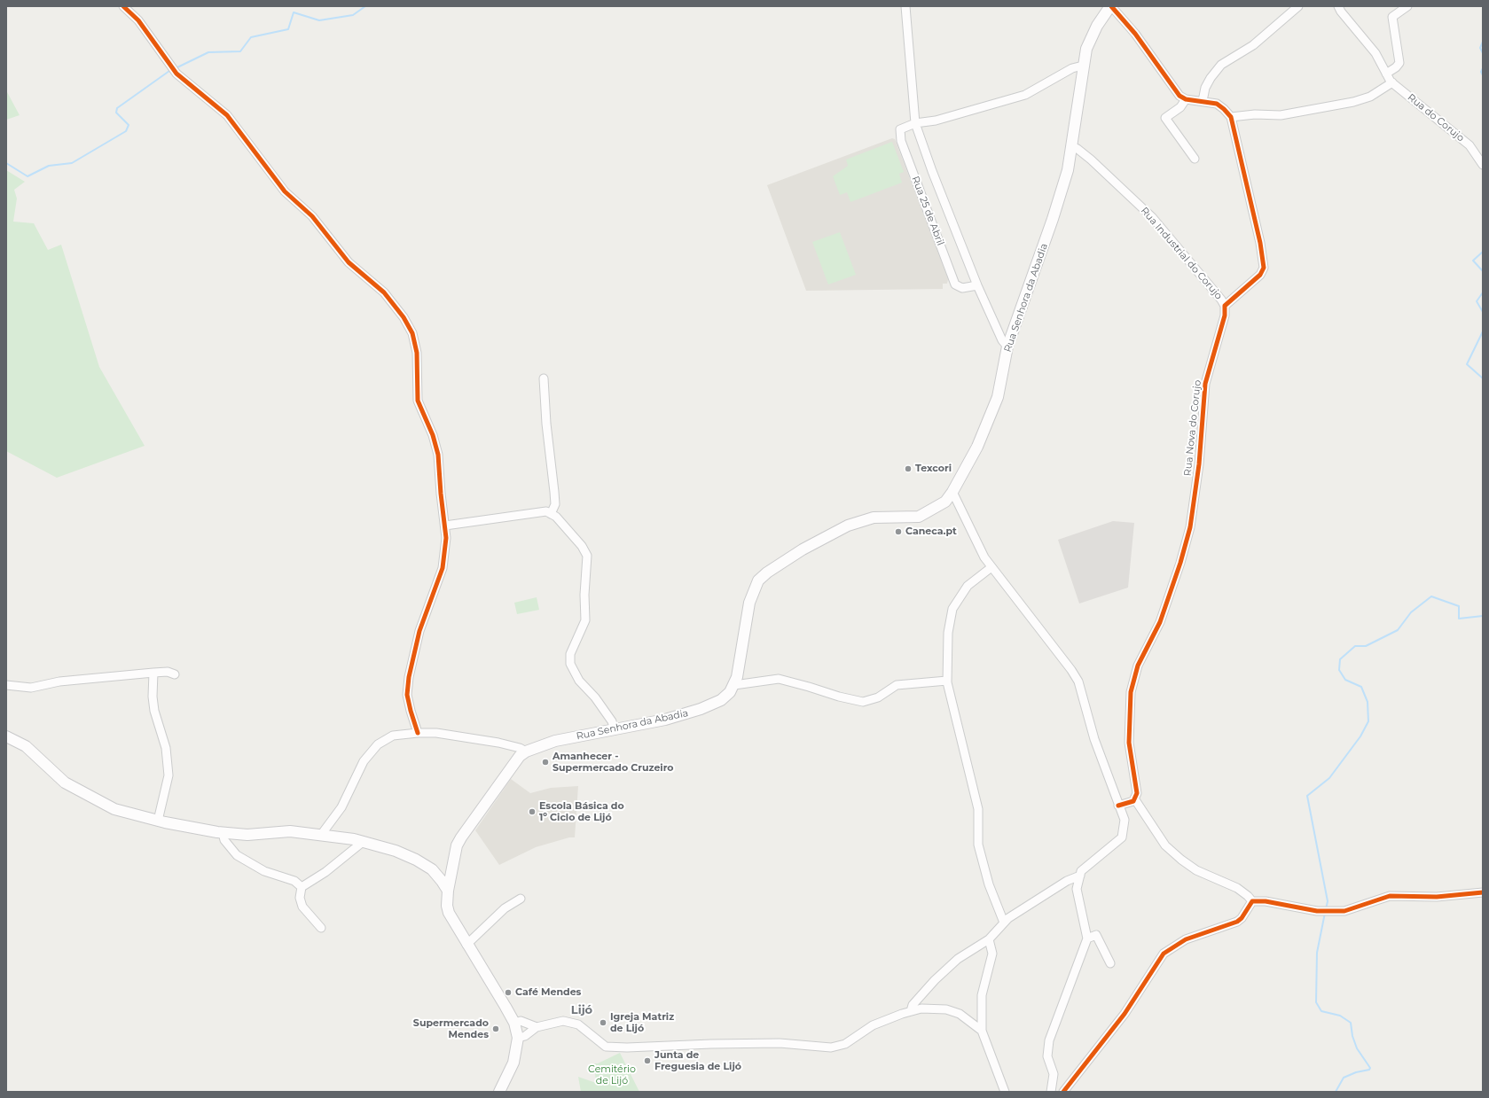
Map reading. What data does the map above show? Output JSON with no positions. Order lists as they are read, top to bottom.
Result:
{
  "streets": {
    "main road": ["Rua Senhora da Abadia"],
    "street": [
      "Rua do Corujo",
      "Rua 25 de Abril",
      "Rua Industrial do Corujo",
      "Rua Nova do Corujo"
    ]
  },
  "crossings": [
    ["Rua 25 de Abril", "Rua Senhora da Abadia"],
    ["Rua Industrial do Corujo", "Rua Senhora da Abadia"],
    ["Rua Industrial do Corujo", "Rua Nova do Corujo"]
  ],
  "districts": ["Lijó"],
  "parks": ["Cemitério de Lijó"],
  "places": [
    "Texcori",
    "Caneca.pt",
    "Amanhecer - Supermercado Cruzeiro",
    "Escola Básica do 1º Ciclo de Lijó",
    "Café Mendes",
    "Igreja Matriz de Lijó",
    "Supermercado Mendes",
    "Junta de Freguesia de Lijó"
  ]
}
